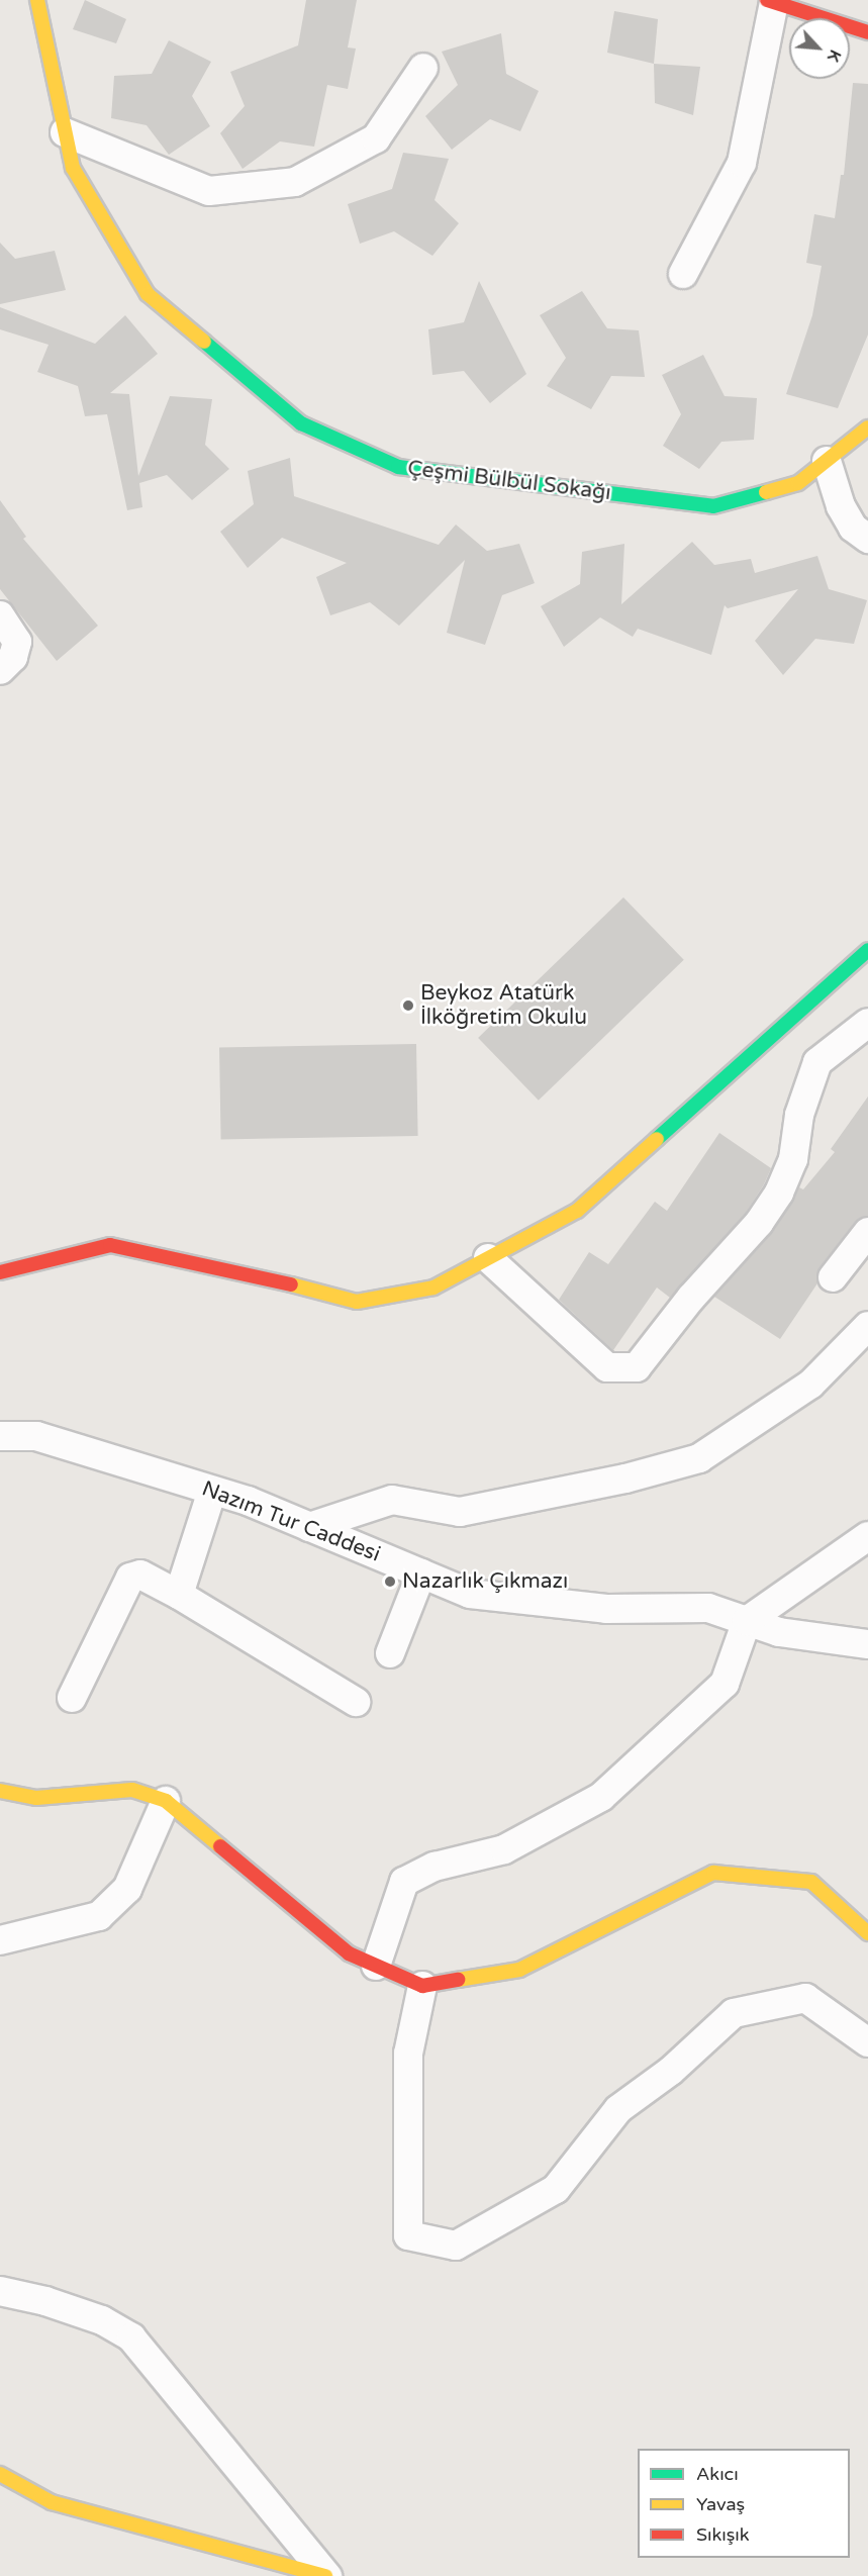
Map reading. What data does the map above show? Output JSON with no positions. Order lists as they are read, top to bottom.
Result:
{
  "streets": {
    "street": ["Çeşmi Bülbül Sokağı", "Nazım Tur Caddesi"]
  },
  "places": ["Beykoz Atatürk İlköğretim Okulu", "Nazarlık Çıkmazı"],
  "legend": ["Akıcı", "Yavaş", "Sıkışık"],
  "north": "bottom right"
}
